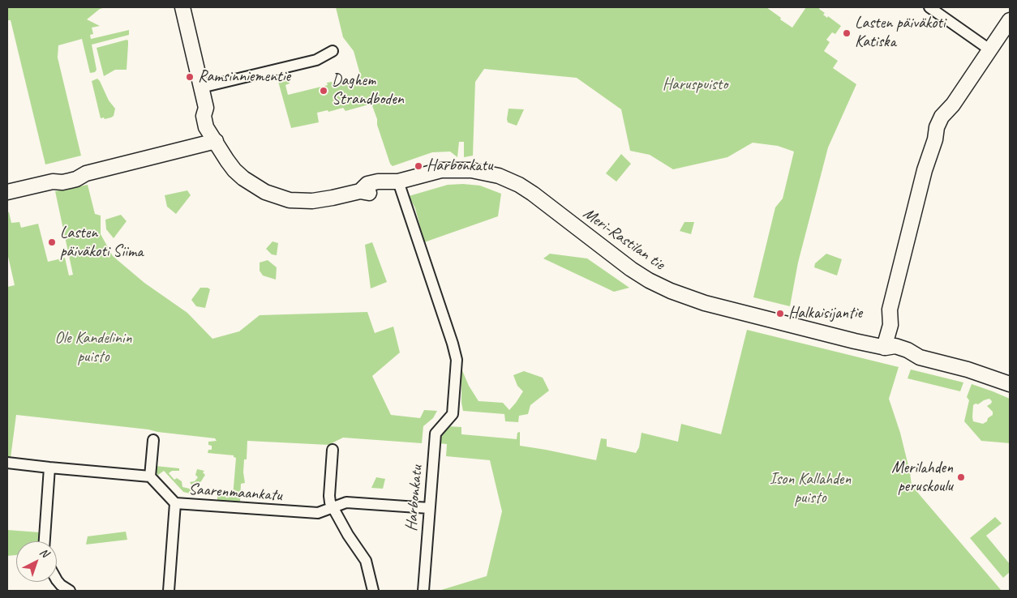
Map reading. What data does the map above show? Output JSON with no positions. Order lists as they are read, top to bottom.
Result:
{
  "streets": {
    "street": ["Meri-Rastilan tie", "Saarenmaankatu", "Harbonkatu"]
  },
  "crossings": [
    ["Meri-Rastilan tie", "Harbonkatu"],
    ["Saarenmaankatu", "Harbonkatu"]
  ],
  "parks": ["Haruspuisto", "Ole Kandelinin puisto", "Ison Kallahden puisto"],
  "places": [
    "Lasten päiväkoti Katiska",
    "Ramsinniementie",
    "Daghem Strandboden",
    "Harbonkatu",
    "Lasten päiväkoti Siima",
    "Halkaisijantie",
    "Merilahden peruskoulu"
  ],
  "north": "top right"
}
